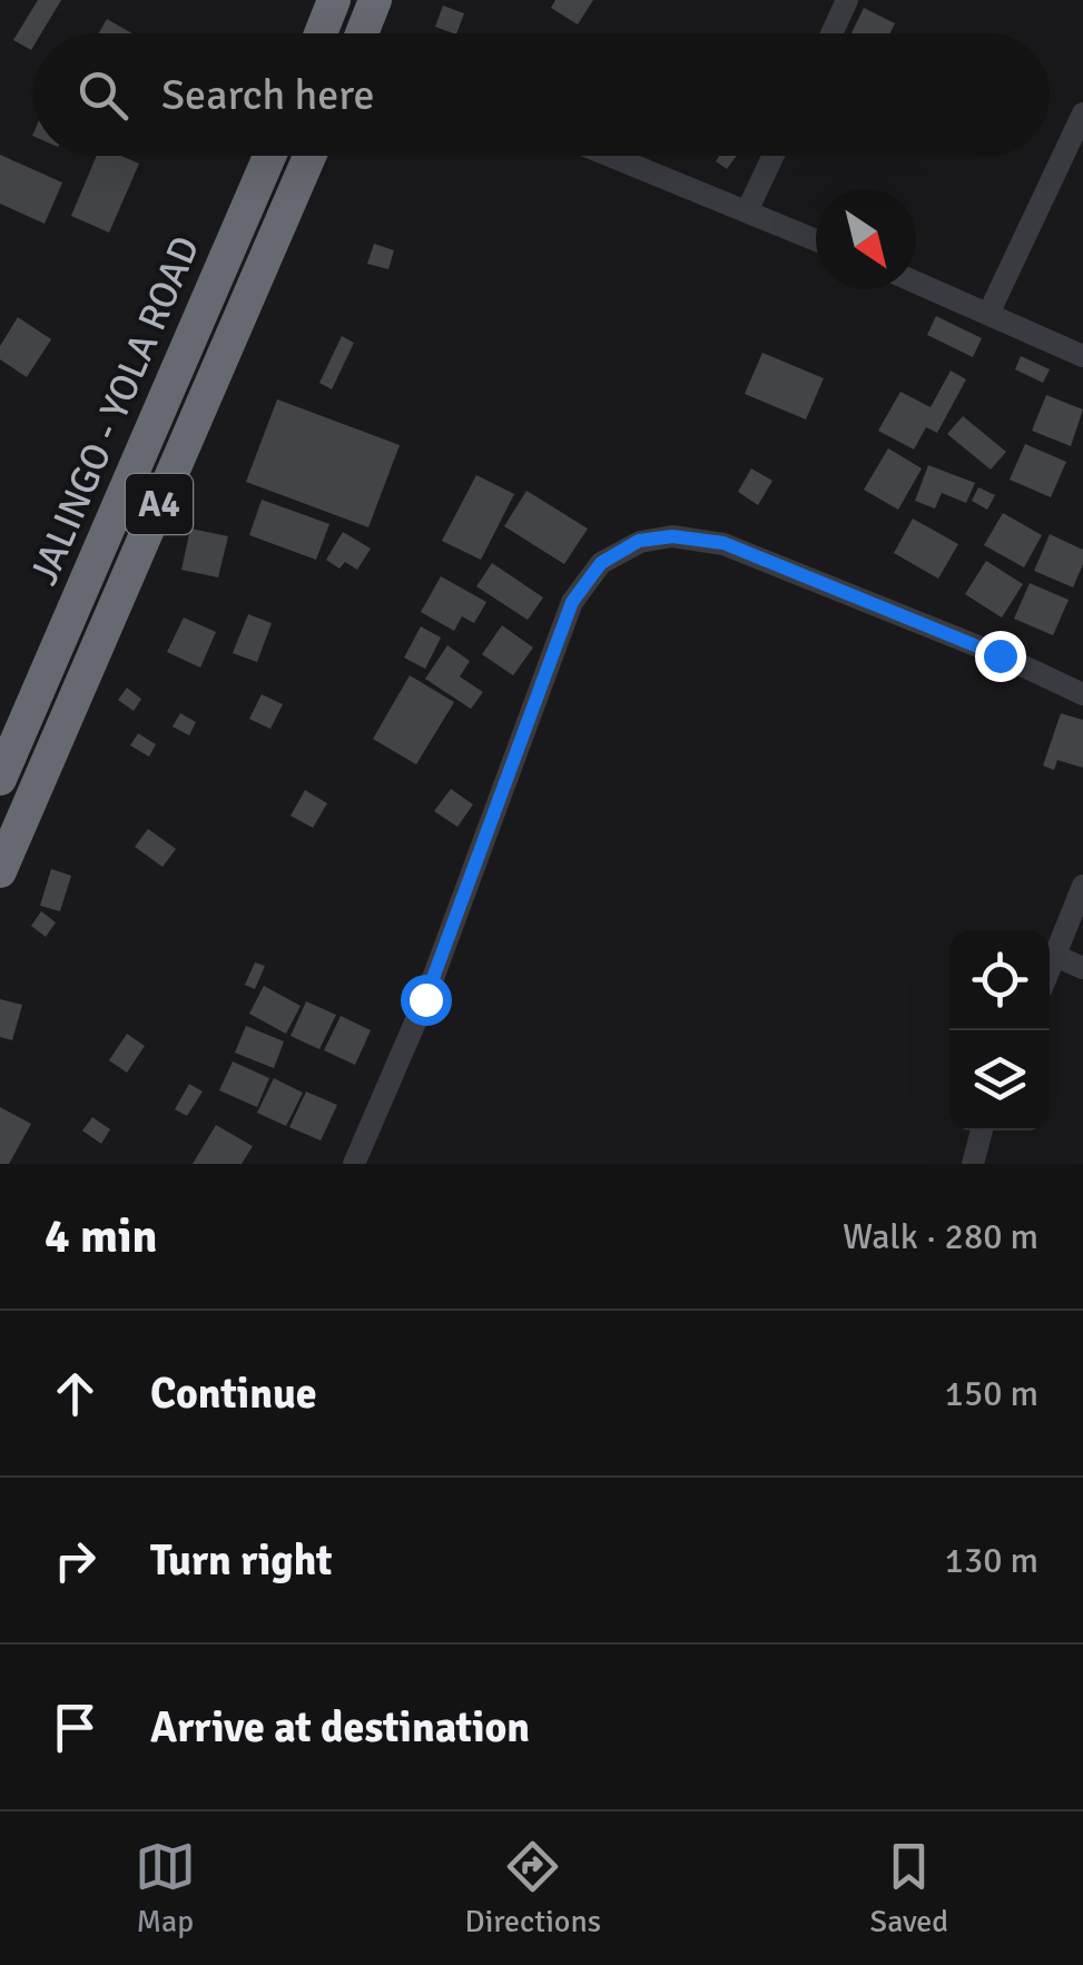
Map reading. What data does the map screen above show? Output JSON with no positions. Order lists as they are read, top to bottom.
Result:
{
  "streets": {
    "highway": ["JALINGO - YOLA ROAD", "A4"]
  },
  "north": "bottom right",
  "page": {
    "search": "Search here",
    "heading": ["4 min", "Walk · 280 m"],
    "list": [
      ["Continue", "150 m"],
      ["Turn right", "130 m"],
      "Arrive at destination"
    ],
    "nav": ["Map", "Directions", "Saved"]
  }
}
